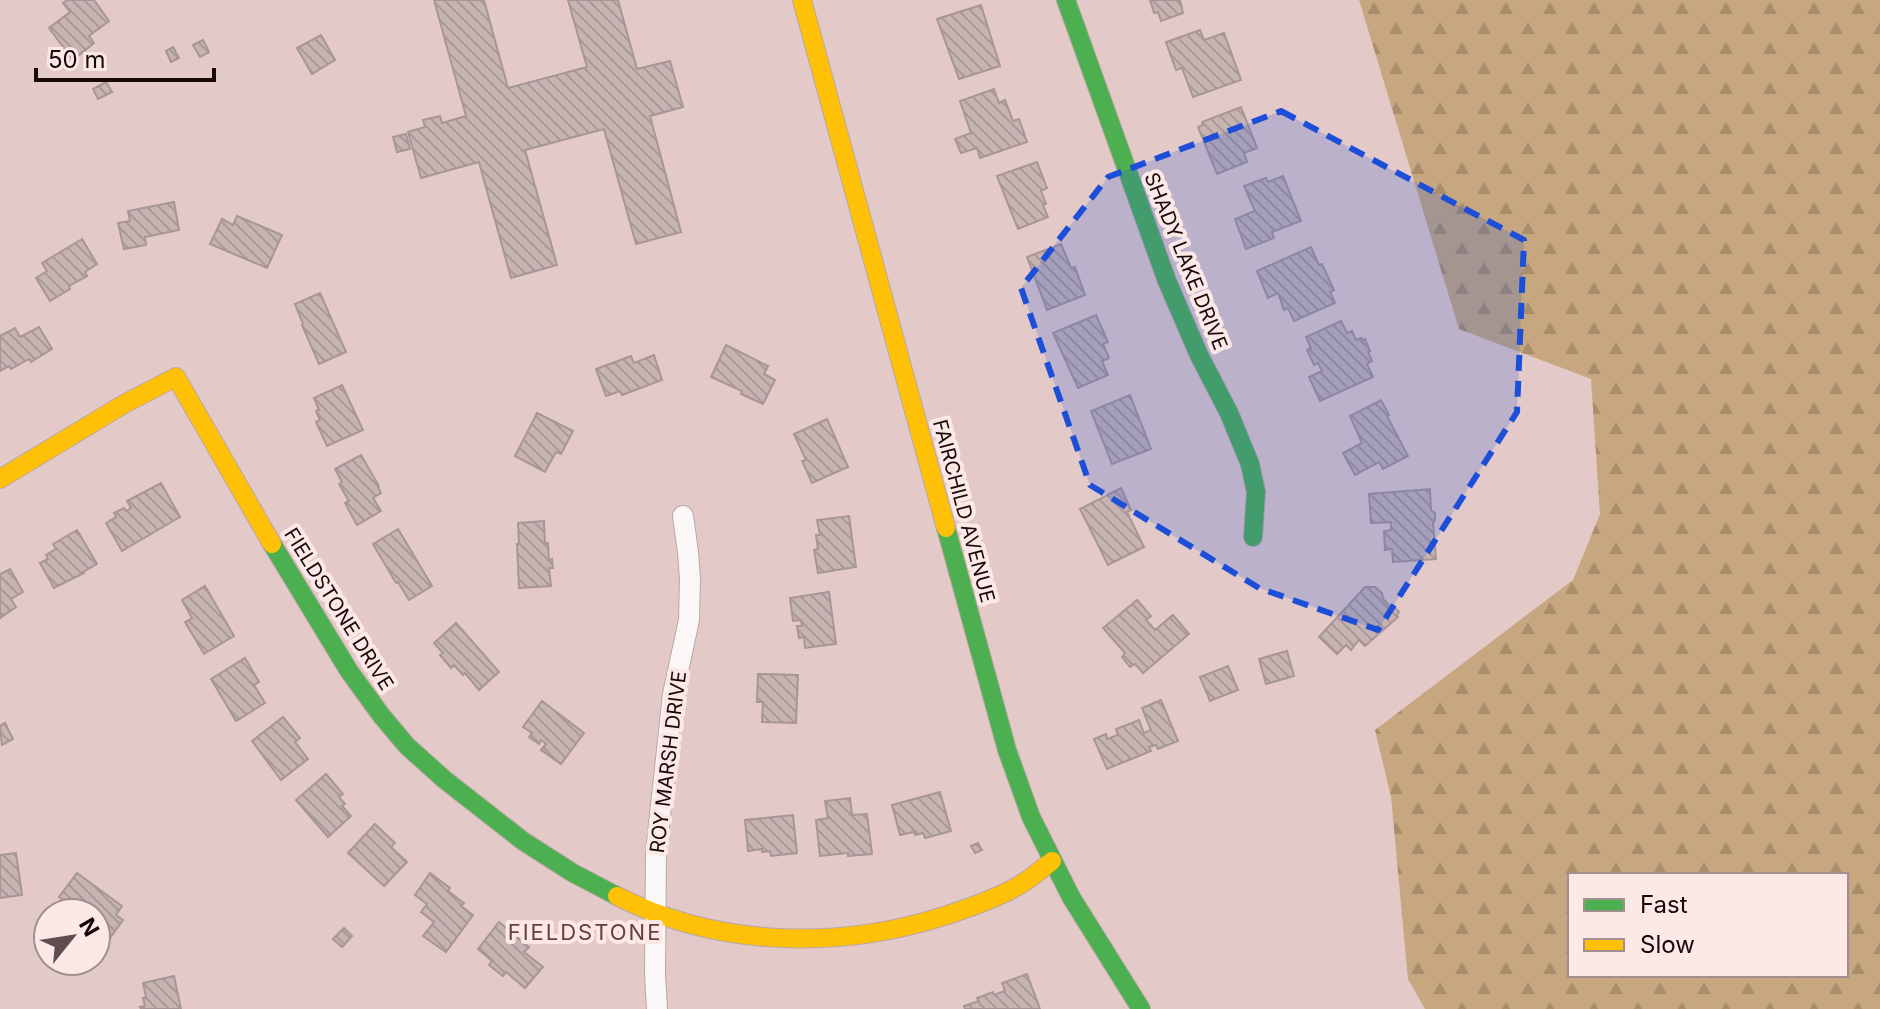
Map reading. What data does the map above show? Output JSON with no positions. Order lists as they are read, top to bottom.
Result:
{
  "streets": {
    "street": [
      "SHADY LAKE DRIVE",
      "FAIRCHILD AVENUE",
      "FIELDSTONE DRIVE",
      "ROY MARSH DRIVE"
    ]
  },
  "crossings": [
    ["FAIRCHILD AVENUE", "FIELDSTONE DRIVE"],
    ["FIELDSTONE DRIVE", "ROY MARSH DRIVE"]
  ],
  "districts": ["FIELDSTONE"],
  "legend": ["Fast", "Slow"],
  "scale_bar": "50 m",
  "north": "top right"
}
